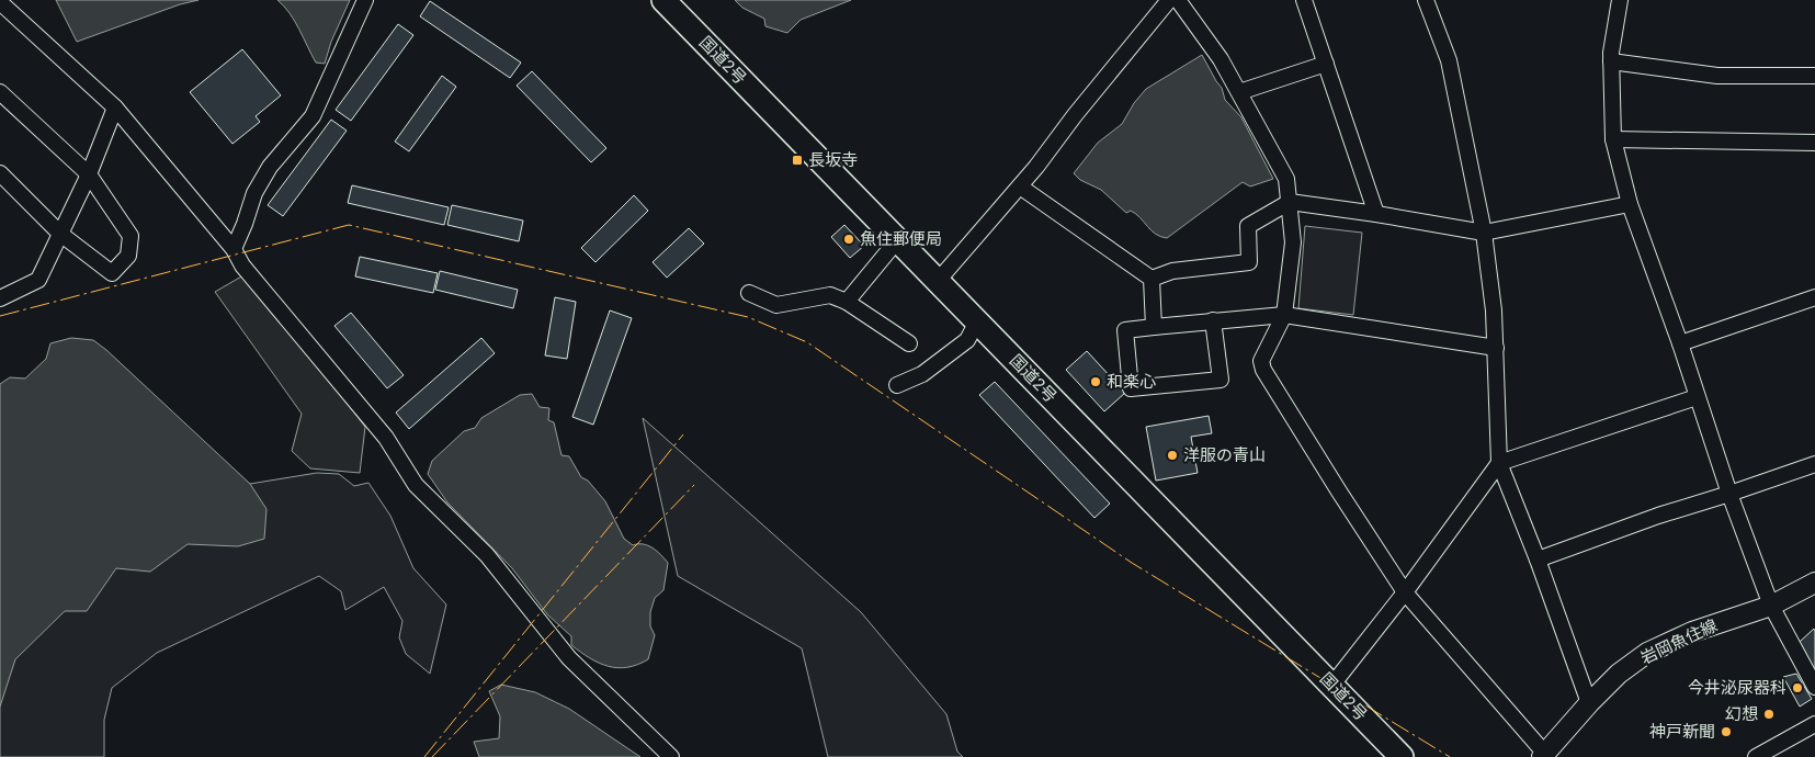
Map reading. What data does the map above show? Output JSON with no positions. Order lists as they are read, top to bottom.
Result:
{
  "streets": {
    "highway": ["国道2号"],
    "main road": ["岩岡魚住線"]
  },
  "places": {
    "transit": ["長坂寺"],
    "other": [
      "魚住郵便局",
      "和楽心",
      "洋服の青山",
      "今井泌尿器科",
      "幻想",
      "神戸新聞"
    ]
  }
}
